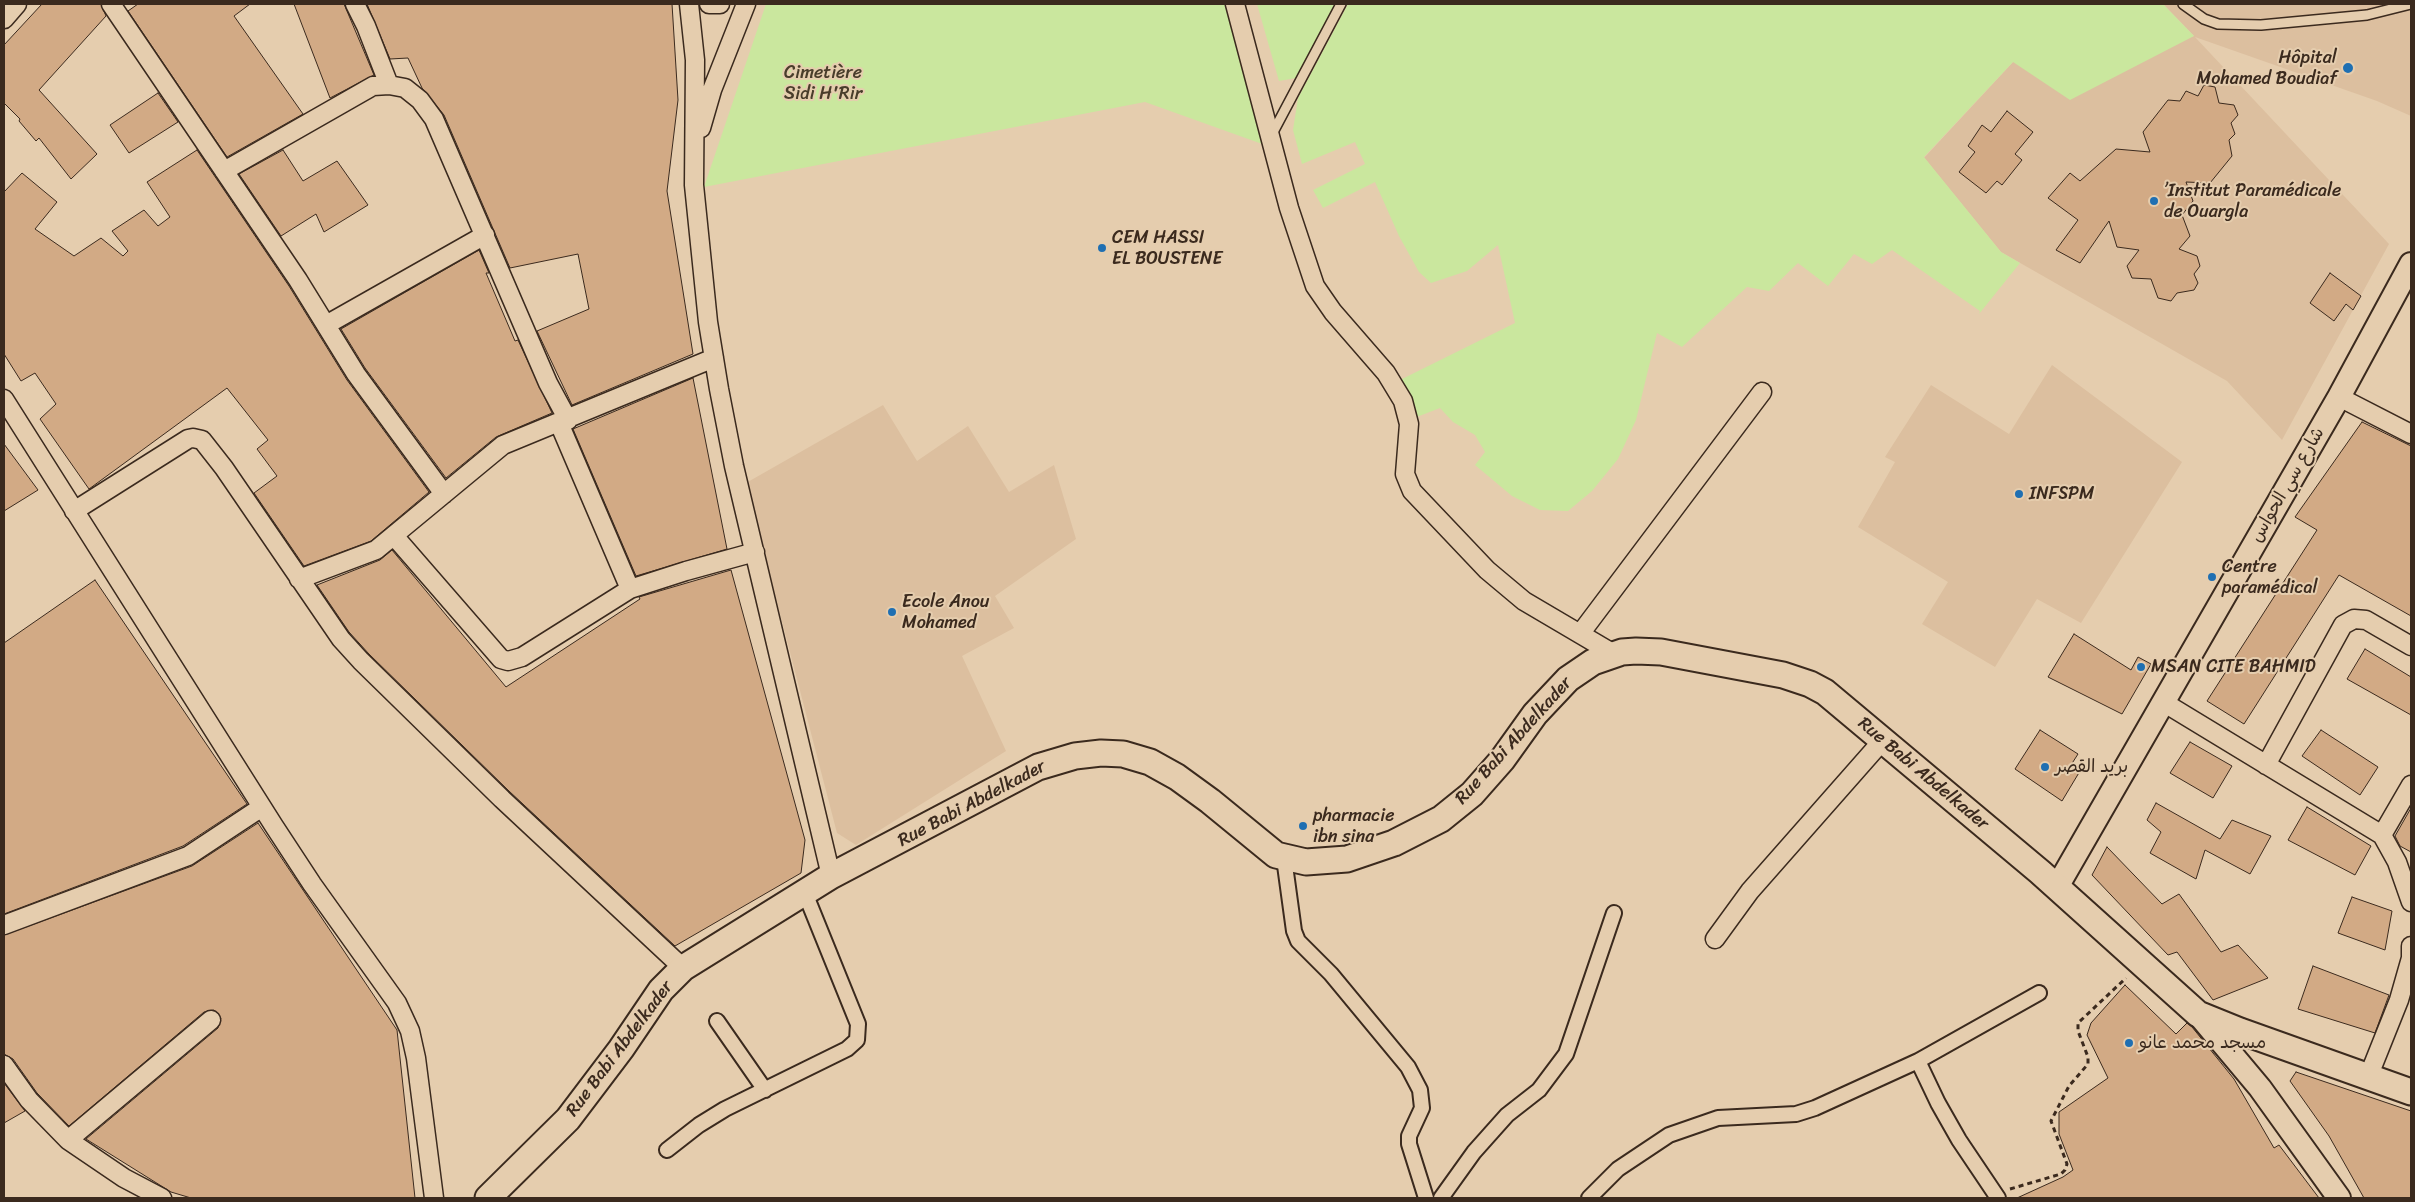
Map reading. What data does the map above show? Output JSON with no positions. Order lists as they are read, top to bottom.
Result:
{
  "streets": {
    "main road": ["Rue Babi Abdelkader"],
    "street": ["شارع سي الحواس"]
  },
  "crossings": [
    ["شارع سي الحواس", "Rue Babi Abdelkader"]
  ],
  "parks": ["Cimetière Sidi H'Rir"],
  "places": [
    "Hôpital Mohamed Boudiaf",
    "’Institut Paramédicale de Ouargla",
    "CEM HASSI EL BOUSTENE",
    "INFSPM",
    "Centre paramédical",
    "Ecole Anou Mohamed",
    "MSAN CITE BAHMID",
    "بريد القصر",
    "pharmacie ibn sina",
    "مسجد محمد عانو"
  ]
}
